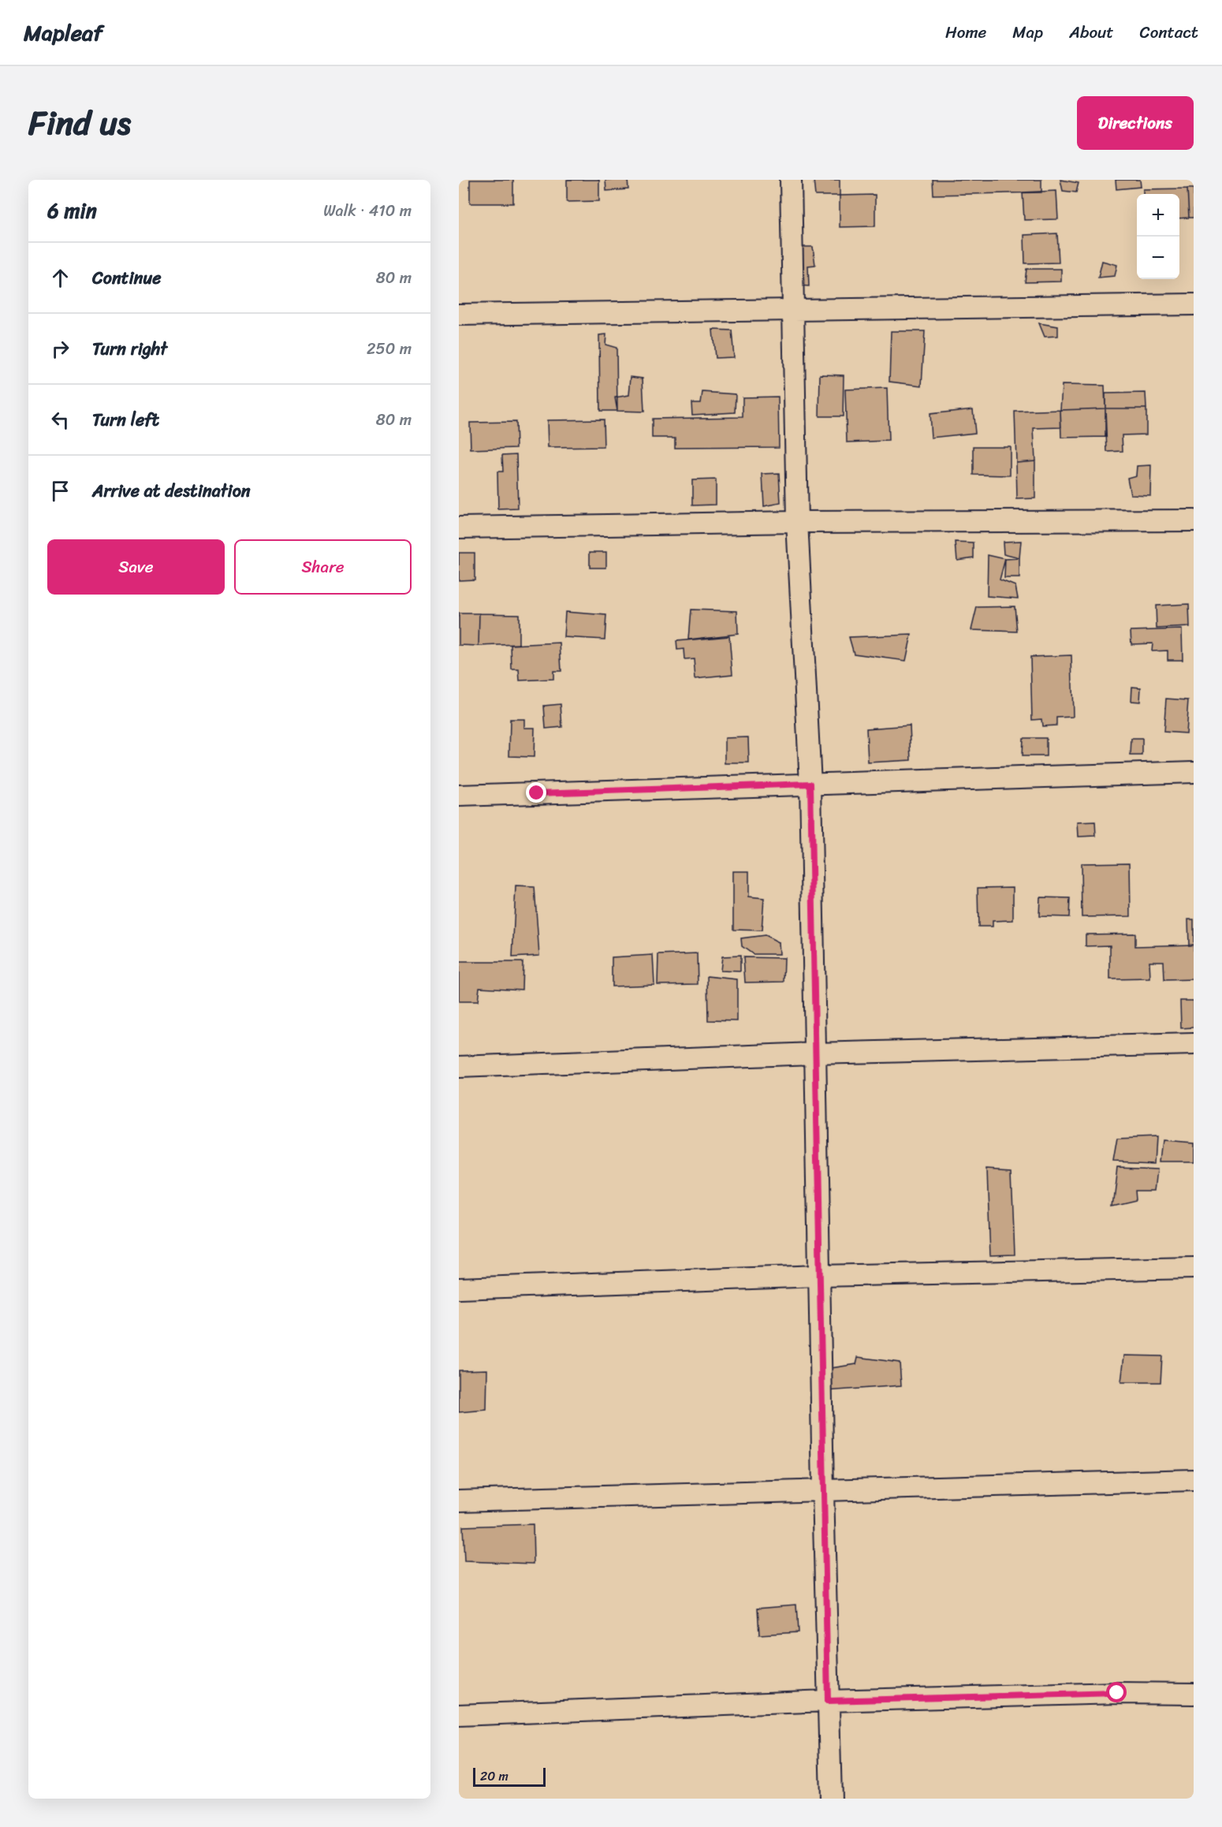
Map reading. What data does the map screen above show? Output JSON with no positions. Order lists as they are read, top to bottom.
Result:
{
  "scale_bar": "20 m",
  "page": {
    "header": "Mapleaf",
    "nav": [
      "Home",
      "Map",
      "About",
      "Contact"
    ],
    "title": "Find us",
    "buttons": [
      "Directions",
      ["Save", "Share"]
    ],
    "heading": ["6 min", "Walk · 410 m"],
    "map_buttons": ["+", "−"],
    "list": [
      ["Continue", "80 m"],
      ["Turn right", "250 m"],
      ["Turn left", "80 m"],
      "Arrive at destination"
    ],
    "scale": "20 m"
  }
}
